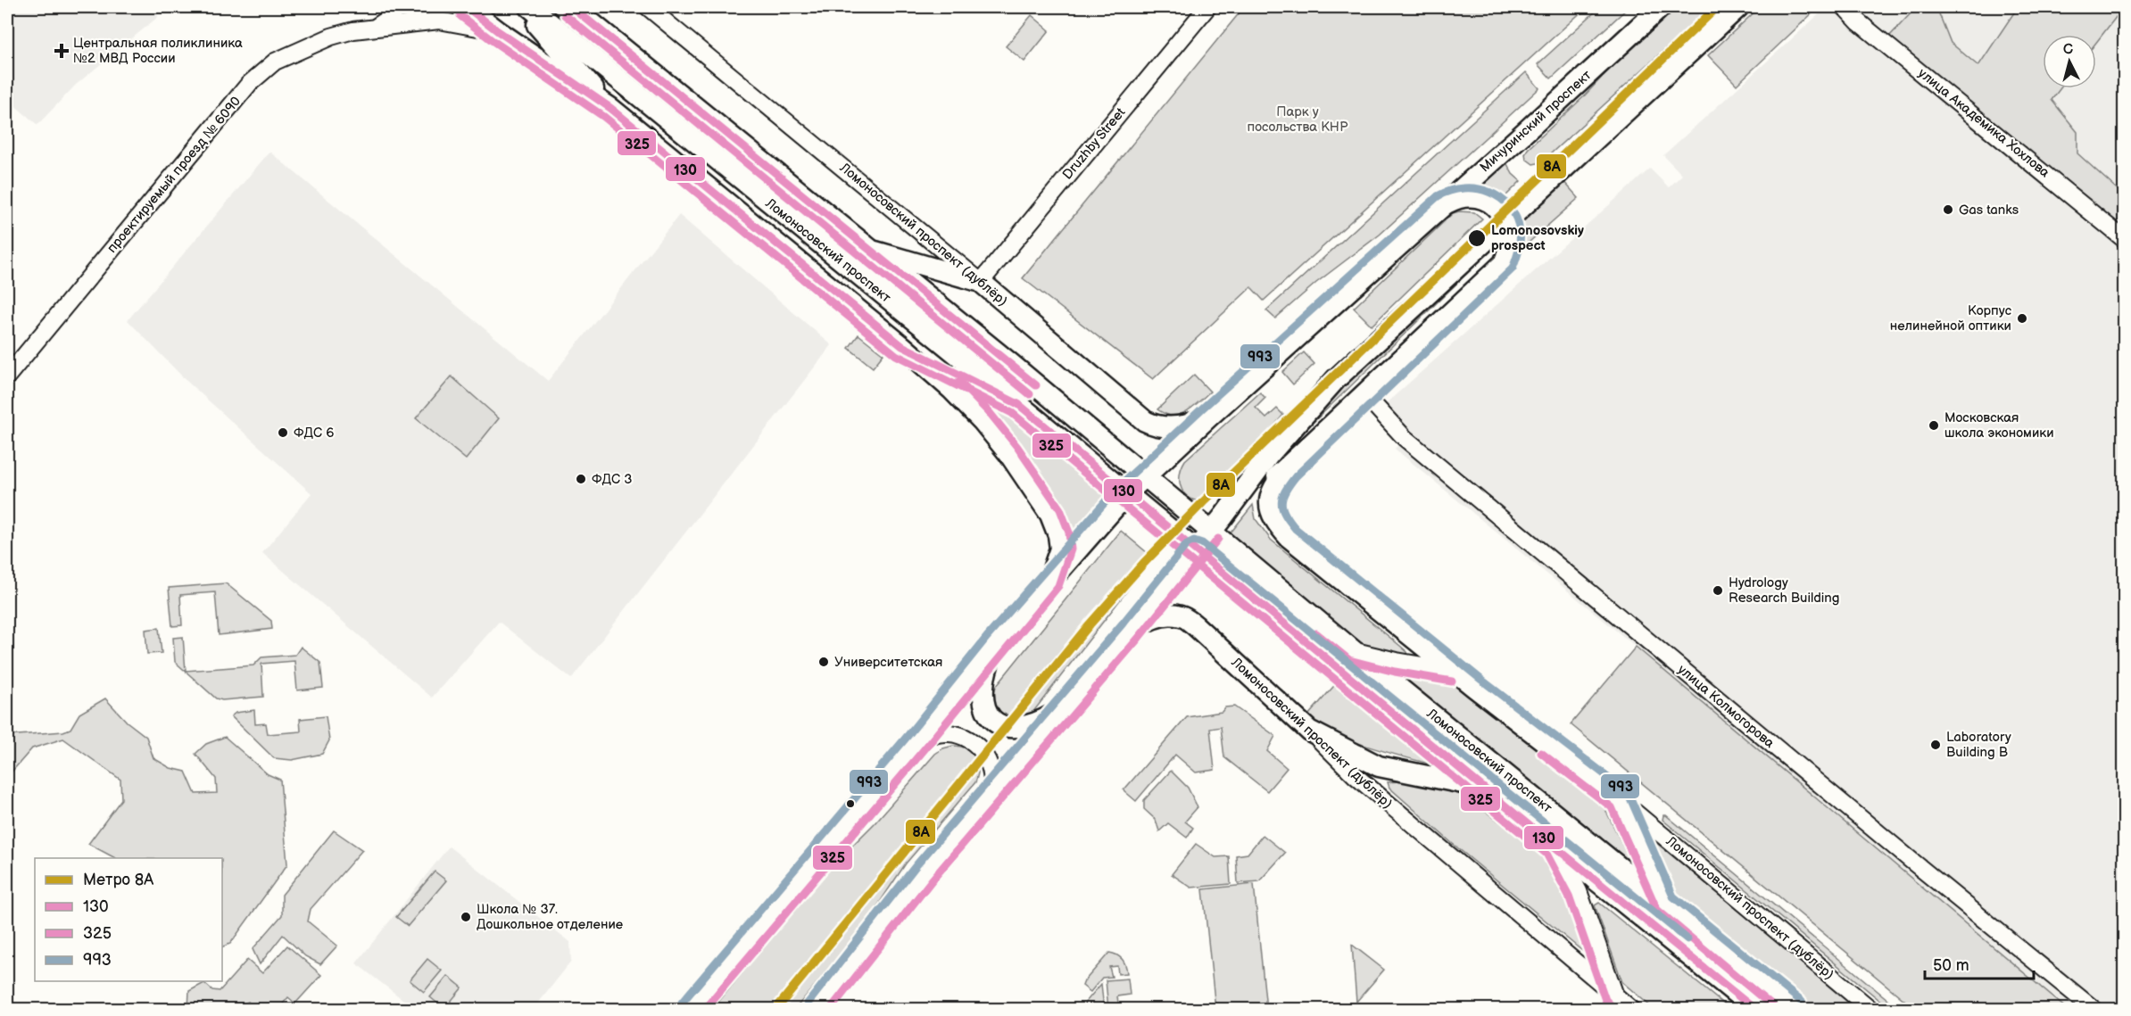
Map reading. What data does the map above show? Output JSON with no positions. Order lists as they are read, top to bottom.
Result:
{
  "streets": {
    "main road": ["Мичуринский проспект", "Ломоносовский проспект (дублёр)", "Ломоносовский проспект"],
    "street": [
      "улица Академика Хохлова",
      "Druzhby Street",
      "проектируемый проезд № 6090",
      "улица Колмогорова"
    ]
  },
  "crossings": [
    ["Мичуринский проспект", "Ломоносовский проспект (дублёр)"],
    ["Мичуринский проспект", "Ломоносовский проспект"],
    ["Druzhby Street", "Ломоносовский проспект (дублёр)"]
  ],
  "parks": ["Парк у посольства КНР"],
  "places": {
    "health": ["Центральная поликлиника №2 МВД России"],
    "other": [
      "Gas tanks",
      "Lomonosovskiy prospect",
      "Корпус нелинейной оптики",
      "Московская школа экономики",
      "ФДС 6",
      "ФДС 3",
      "Hydrology Research Building",
      "Университетская",
      "Laboratory Building B",
      "Школа № 37. Дошкольное отделение"
    ]
  },
  "lines": [
    "metro line 8А",
    "transit line 130",
    "transit line 325",
    "transit line 993"
  ],
  "legend": [
    "Метро 8А",
    "130",
    "325",
    "993"
  ],
  "scale_bar": "50 m",
  "north": "top"
}
